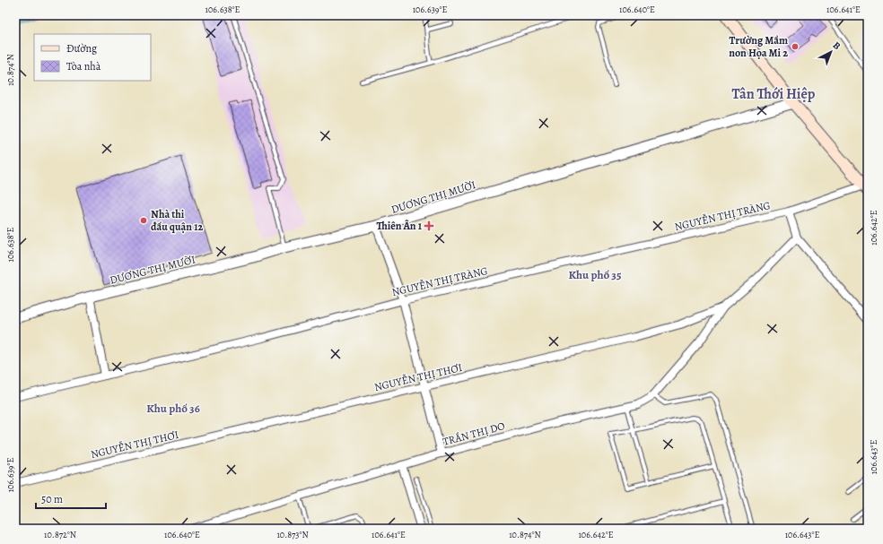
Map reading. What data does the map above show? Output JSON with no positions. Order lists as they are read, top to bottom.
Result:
{
  "streets": {
    "street": [
      "DƯƠNG THỊ MƯỜI",
      "NGUYỄN THỊ TRÀNG",
      "NGUYỄN THỊ THƠI",
      "TRẦN THỊ DO"
    ]
  },
  "crossings": [
    ["NGUYỄN THỊ THƠI", "TRẦN THỊ DO"]
  ],
  "districts": ["Tân Thới Hiệp", "Khu phố 35", "Khu phố 36"],
  "places": {
    "other": ["Trường Mầm non Họa Mi 2", "Nhà thi đấu quận 12"],
    "health": ["Thiên Ân 1"]
  },
  "legend": ["Đường", "Tòa nhà"],
  "scale_bar": "50 m",
  "north": "top right",
  "coordinates": [
    "106.638°E",
    "106.639°E",
    "106.640°E",
    "106.641°E",
    "10.874°N",
    "106.642°E",
    "106.643°E",
    "10.872°N",
    "10.873°N"
  ]
}
